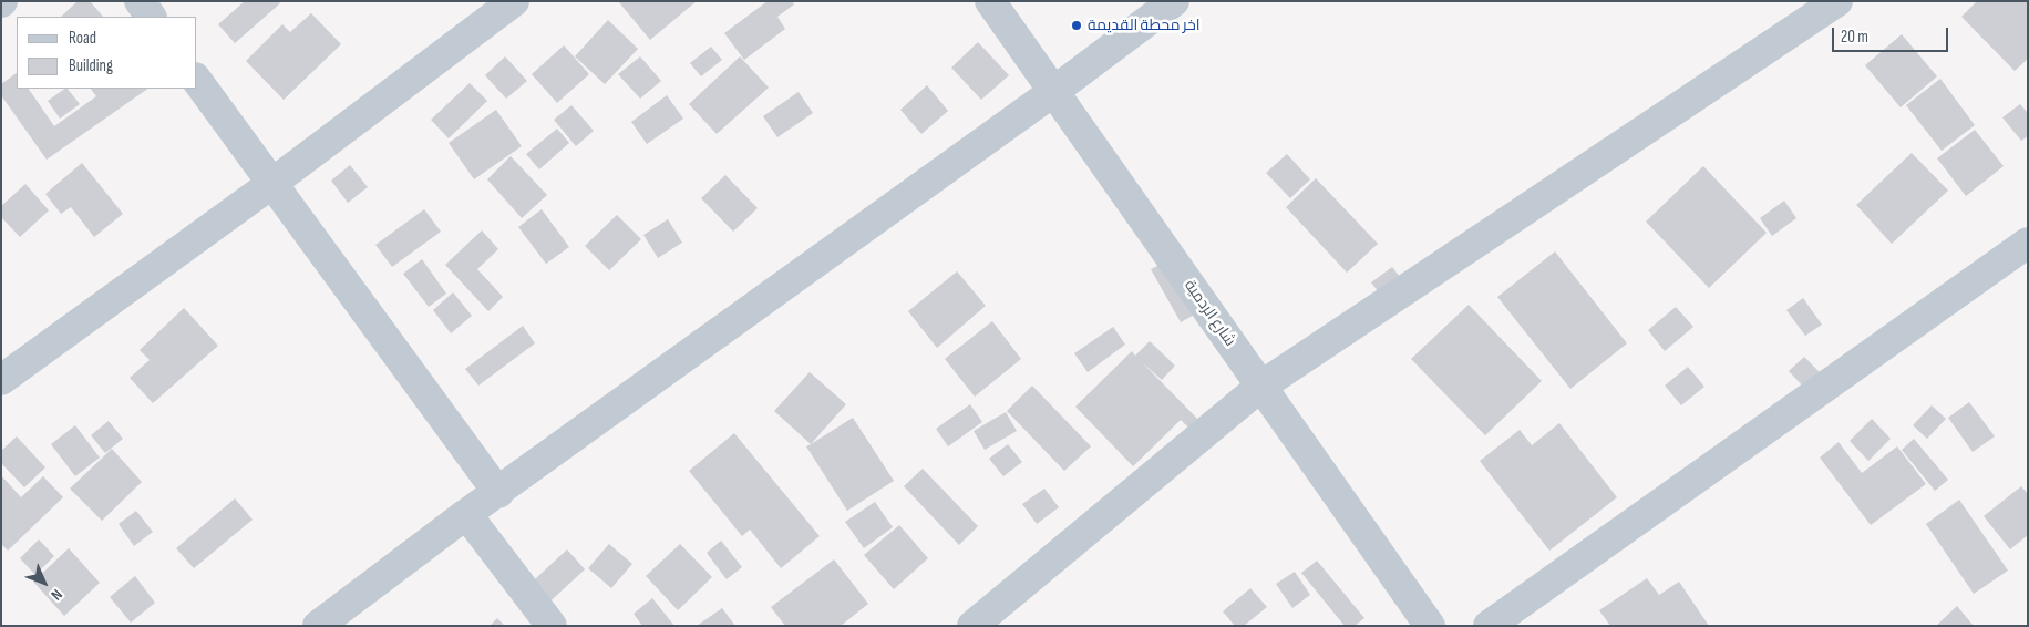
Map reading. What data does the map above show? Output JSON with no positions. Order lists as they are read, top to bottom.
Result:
{
  "streets": {
    "street": ["شارع الردمية"]
  },
  "places": ["اخر محطة القديمة"],
  "legend": ["Road", "Building"],
  "scale_bar": "20 m",
  "north": "bottom right"
}
